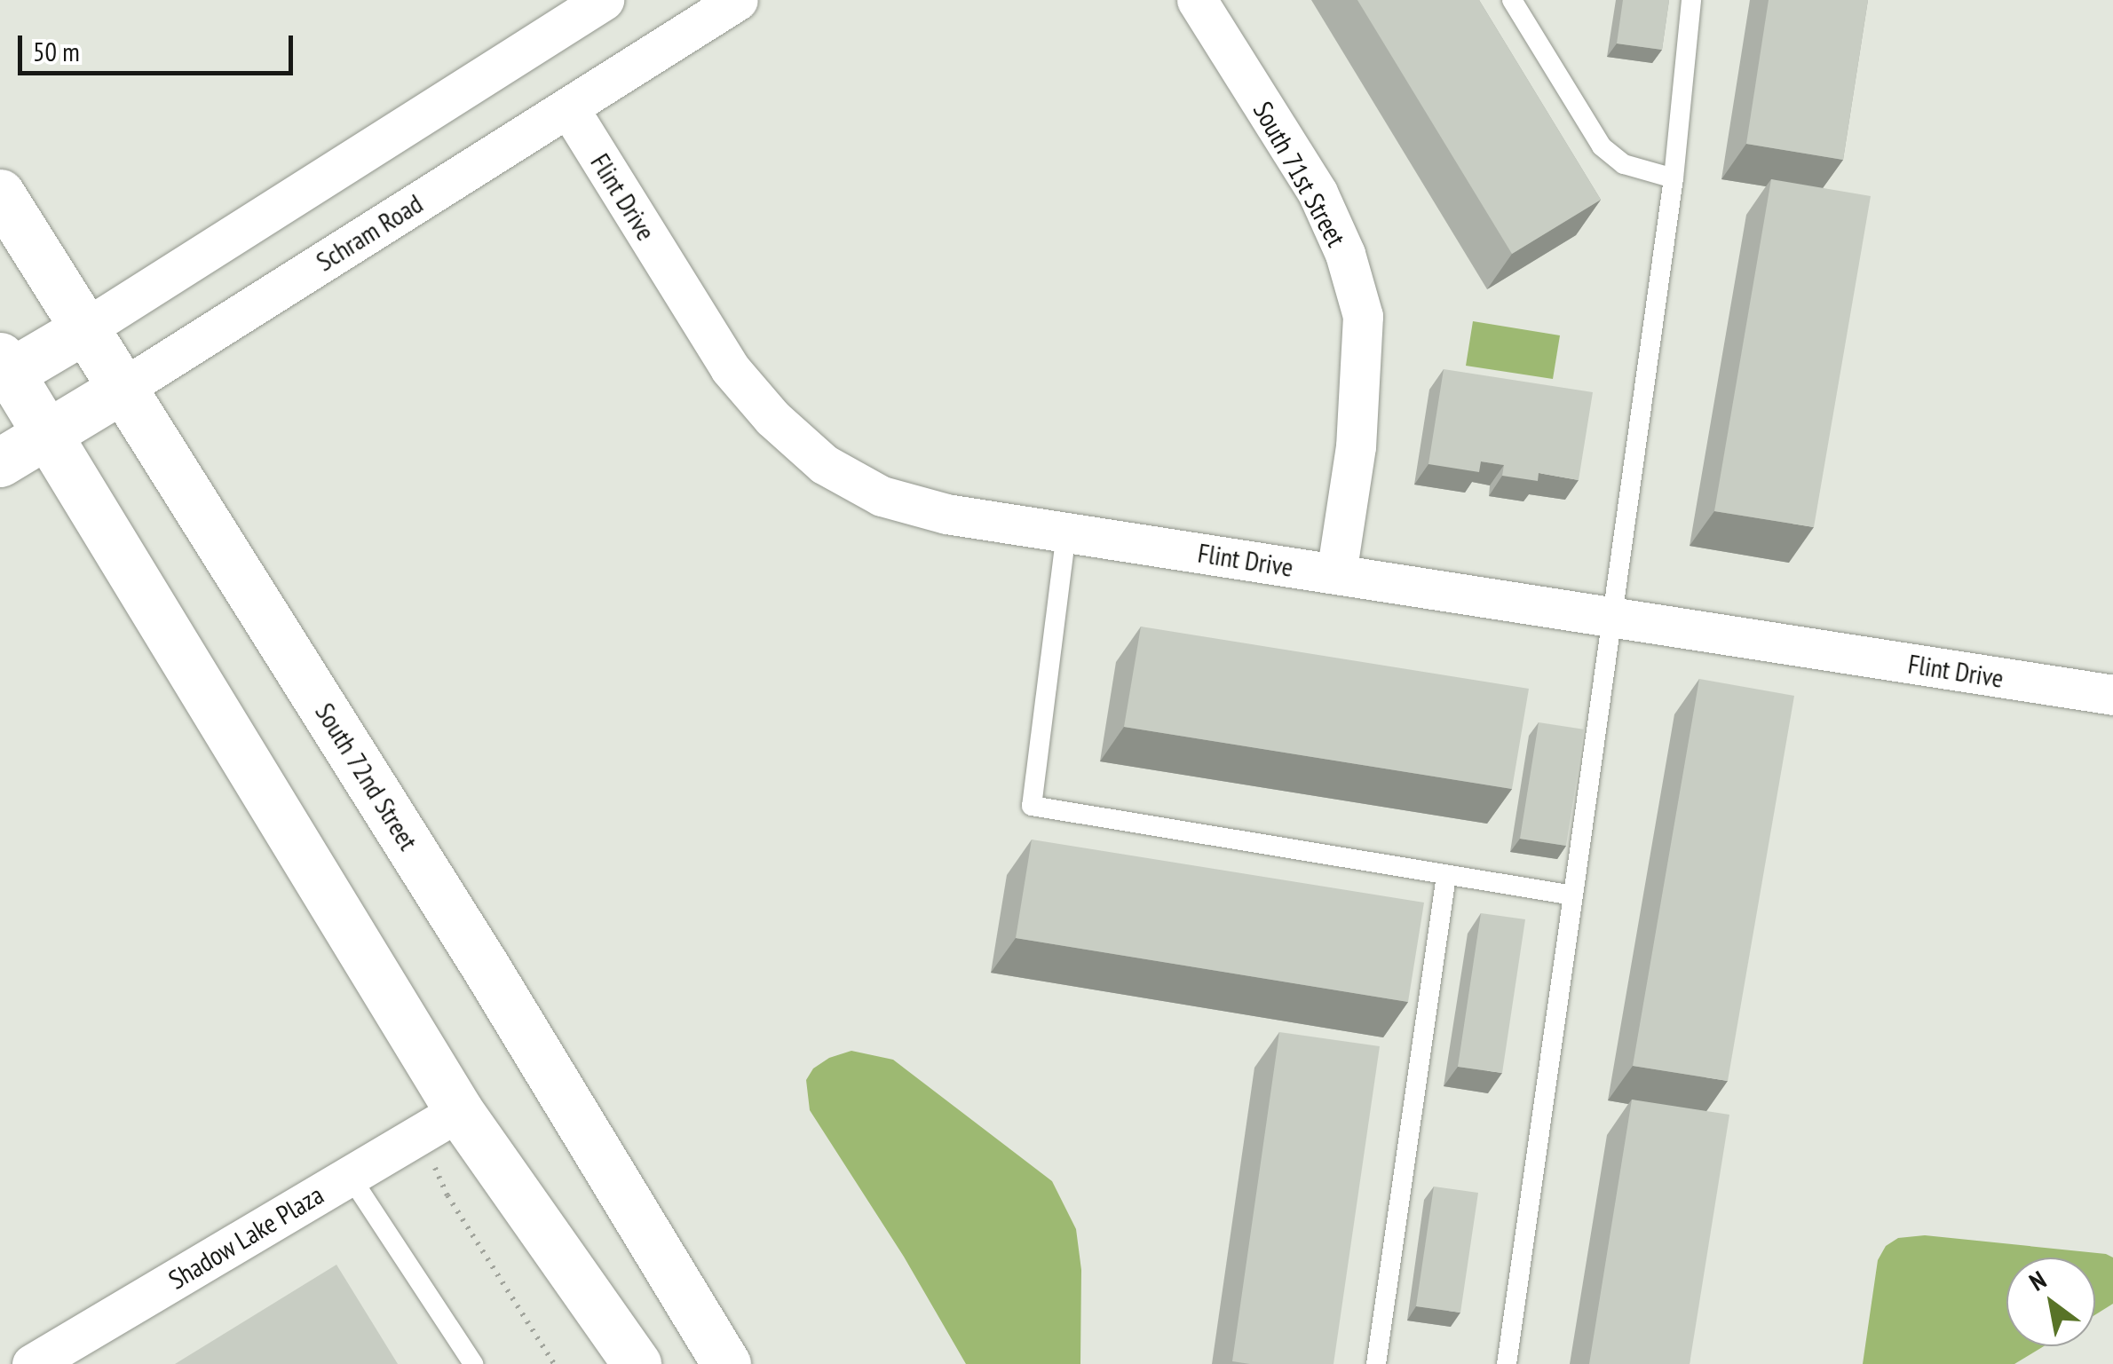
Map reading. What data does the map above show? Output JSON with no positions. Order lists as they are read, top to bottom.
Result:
{
  "streets": {
    "street": [
      "South 71st Street",
      "Flint Drive",
      "Schram Road",
      "South 72nd Street",
      "Shadow Lake Plaza"
    ]
  },
  "crossings": [
    ["South 71st Street", "Flint Drive"],
    ["Flint Drive", "Schram Road"],
    ["Schram Road", "South 72nd Street"]
  ],
  "scale_bar": "50 m",
  "north": "top left"
}
